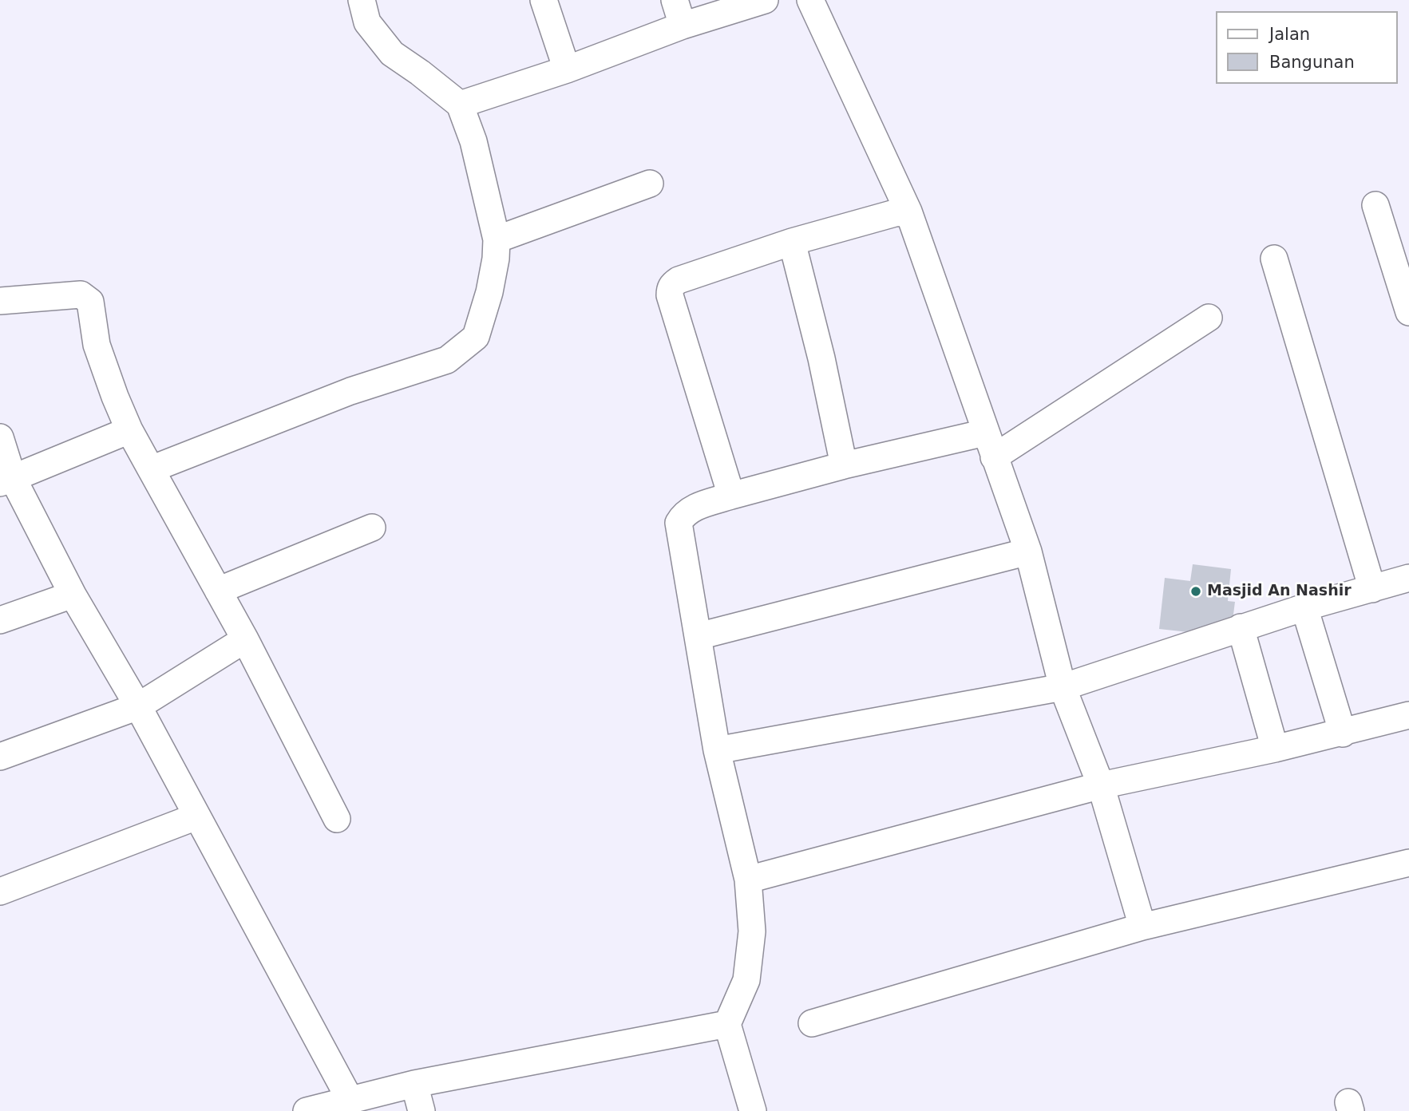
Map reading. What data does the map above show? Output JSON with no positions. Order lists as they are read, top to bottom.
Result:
{
  "places": ["Masjid An Nashir"],
  "legend": ["Jalan", "Bangunan"]
}
